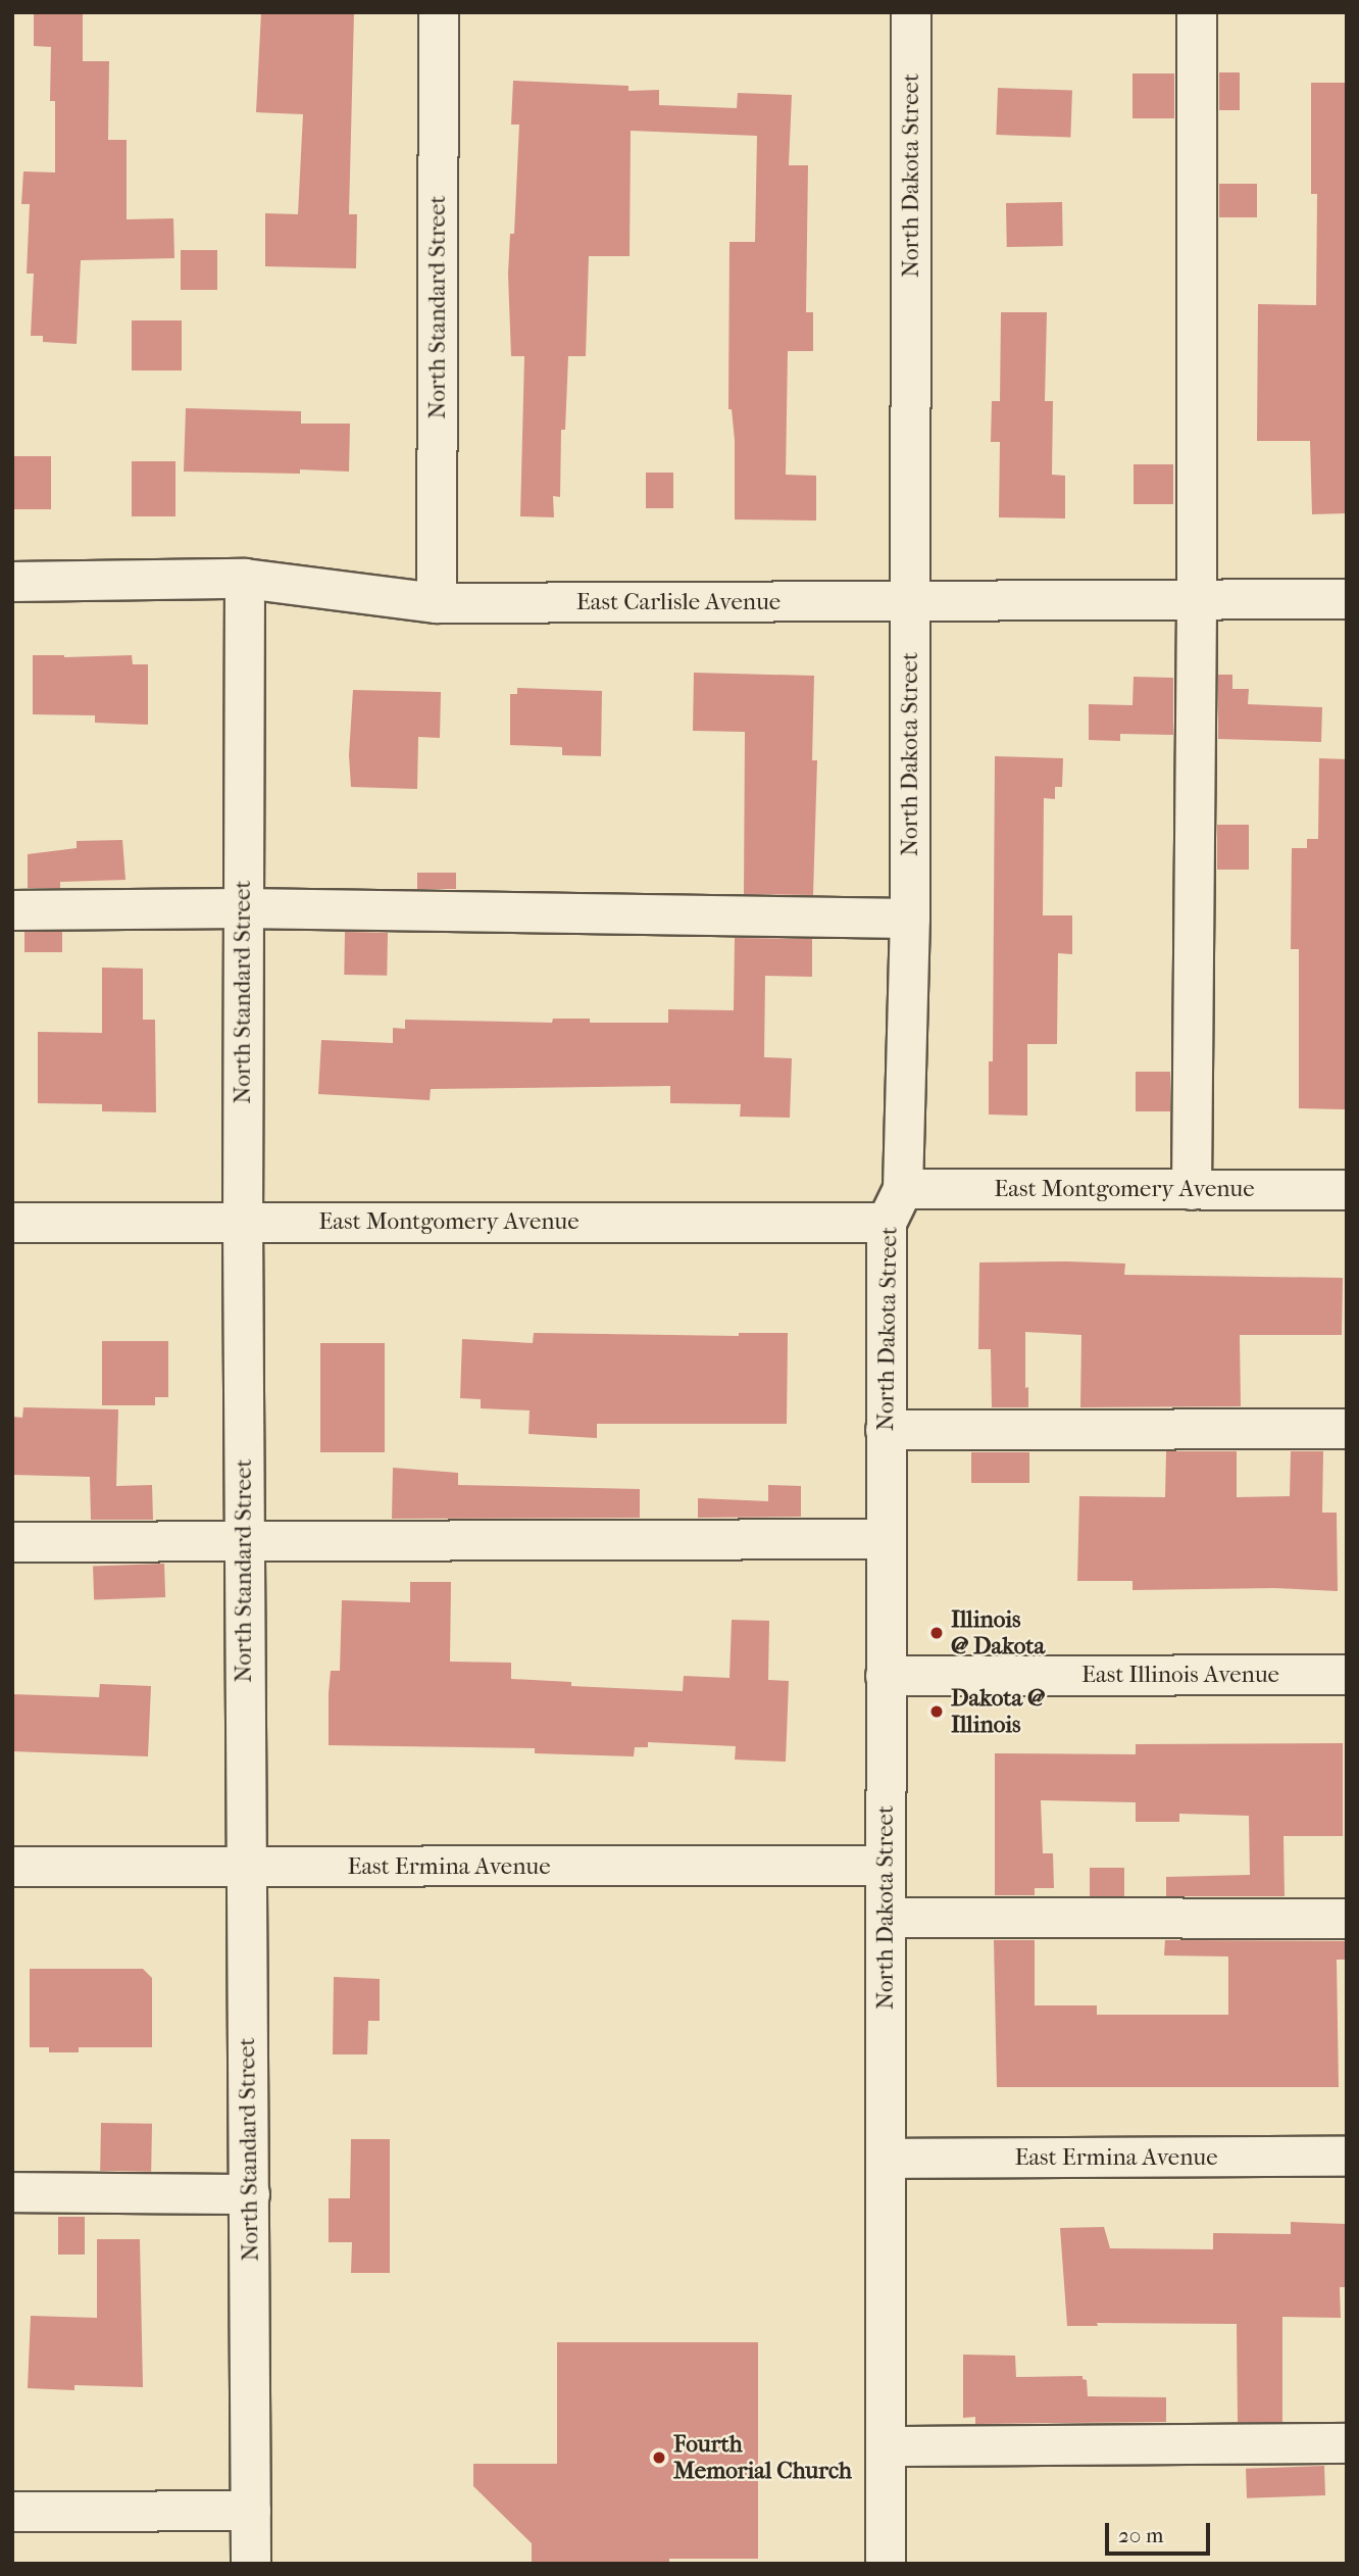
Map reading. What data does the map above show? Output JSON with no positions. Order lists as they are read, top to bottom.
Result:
{
  "streets": {
    "street": [
      "North Dakota Street",
      "North Standard Street",
      "East Carlisle Avenue",
      "East Montgomery Avenue",
      "East Illinois Avenue",
      "East Ermina Avenue"
    ]
  },
  "crossings": [
    ["North Dakota Street", "East Carlisle Avenue"],
    ["North Dakota Street", "East Montgomery Avenue"],
    ["North Dakota Street", "East Illinois Avenue"],
    ["North Dakota Street", "East Ermina Avenue"],
    ["North Standard Street", "East Carlisle Avenue"],
    ["North Standard Street", "East Montgomery Avenue"],
    ["North Standard Street", "East Ermina Avenue"]
  ],
  "places": ["Illinois @ Dakota", "Dakota @ Illinois", "Fourth Memorial Church"],
  "scale_bar": "20 m"
}
